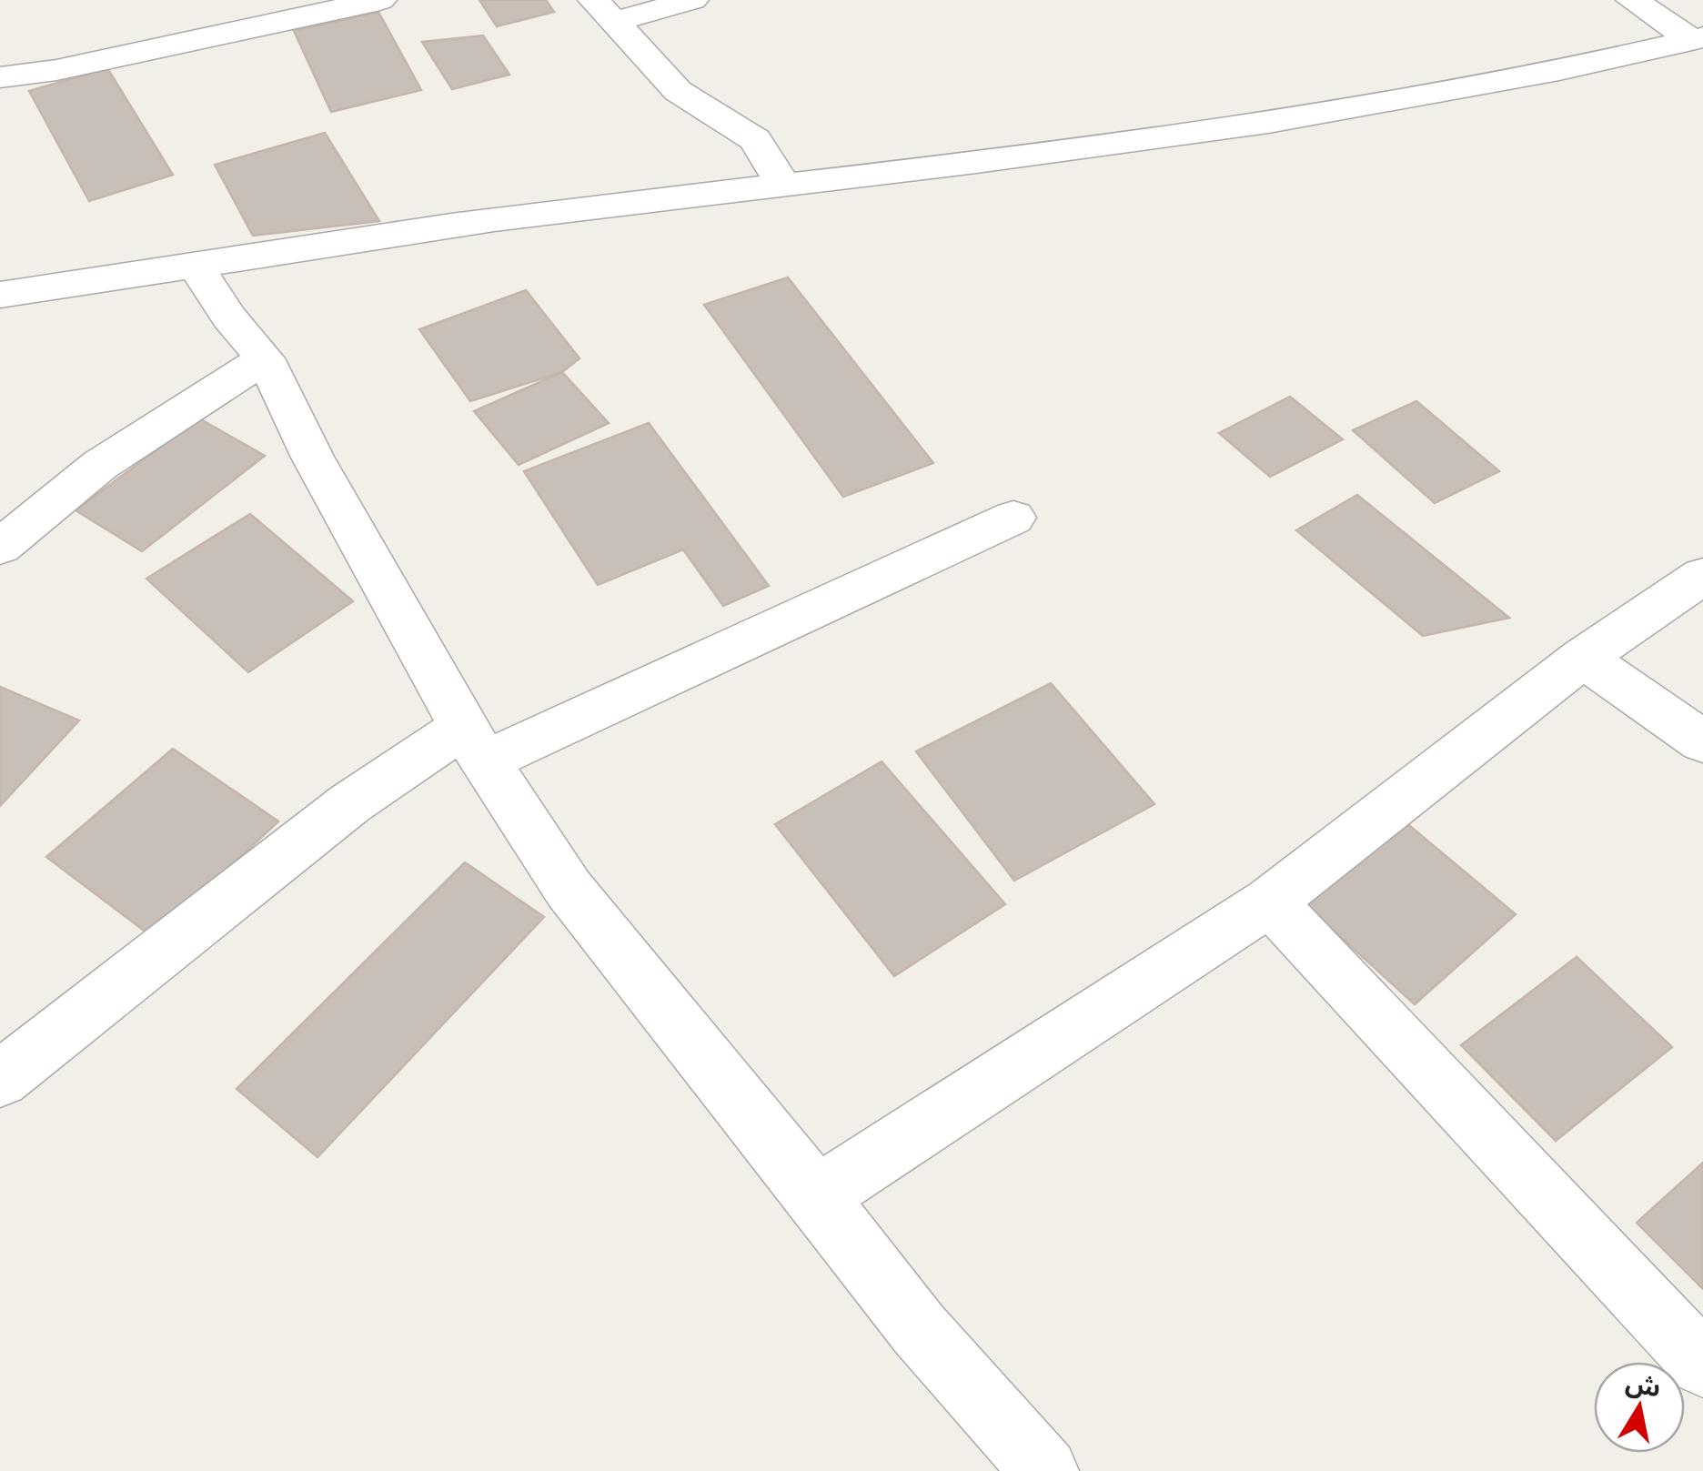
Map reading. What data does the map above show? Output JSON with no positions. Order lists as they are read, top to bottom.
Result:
{
  "north": "top"
}
